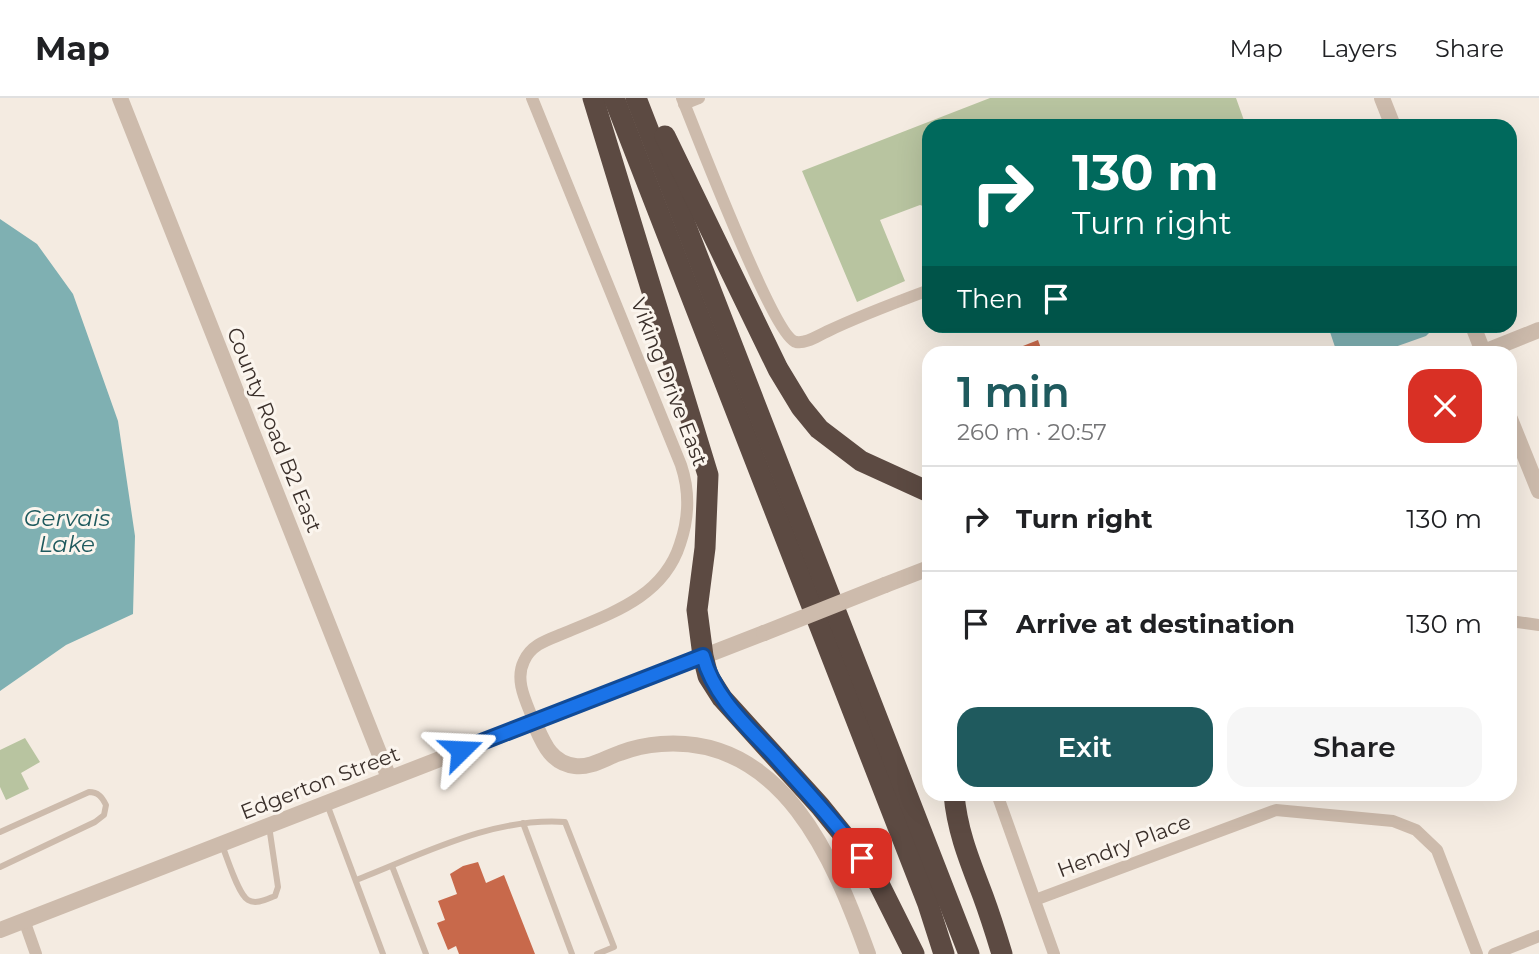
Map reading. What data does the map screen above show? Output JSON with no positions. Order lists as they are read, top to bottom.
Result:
{
  "streets": {
    "street": [
      "Viking Drive East",
      "County Road B2 East",
      "Edgerton Street",
      "Hendry Place"
    ]
  },
  "crossings": [
    ["Viking Drive East", "Edgerton Street"],
    ["County Road B2 East", "Edgerton Street"]
  ],
  "water": ["Gervais Lake"],
  "page": {
    "header": "Map",
    "nav": ["Map", "Layers", "Share"],
    "turn": ["130 m", "Turn right"],
    "then": "Then",
    "heading": ["1 min", "260 m · 20:57"],
    "list": [
      {
        "name": "Turn right",
        "value": "130 m"
      },
      {
        "name": "Arrive at destination",
        "value": "130 m"
      }
    ],
    "buttons": ["Exit", "Share"]
  }
}
